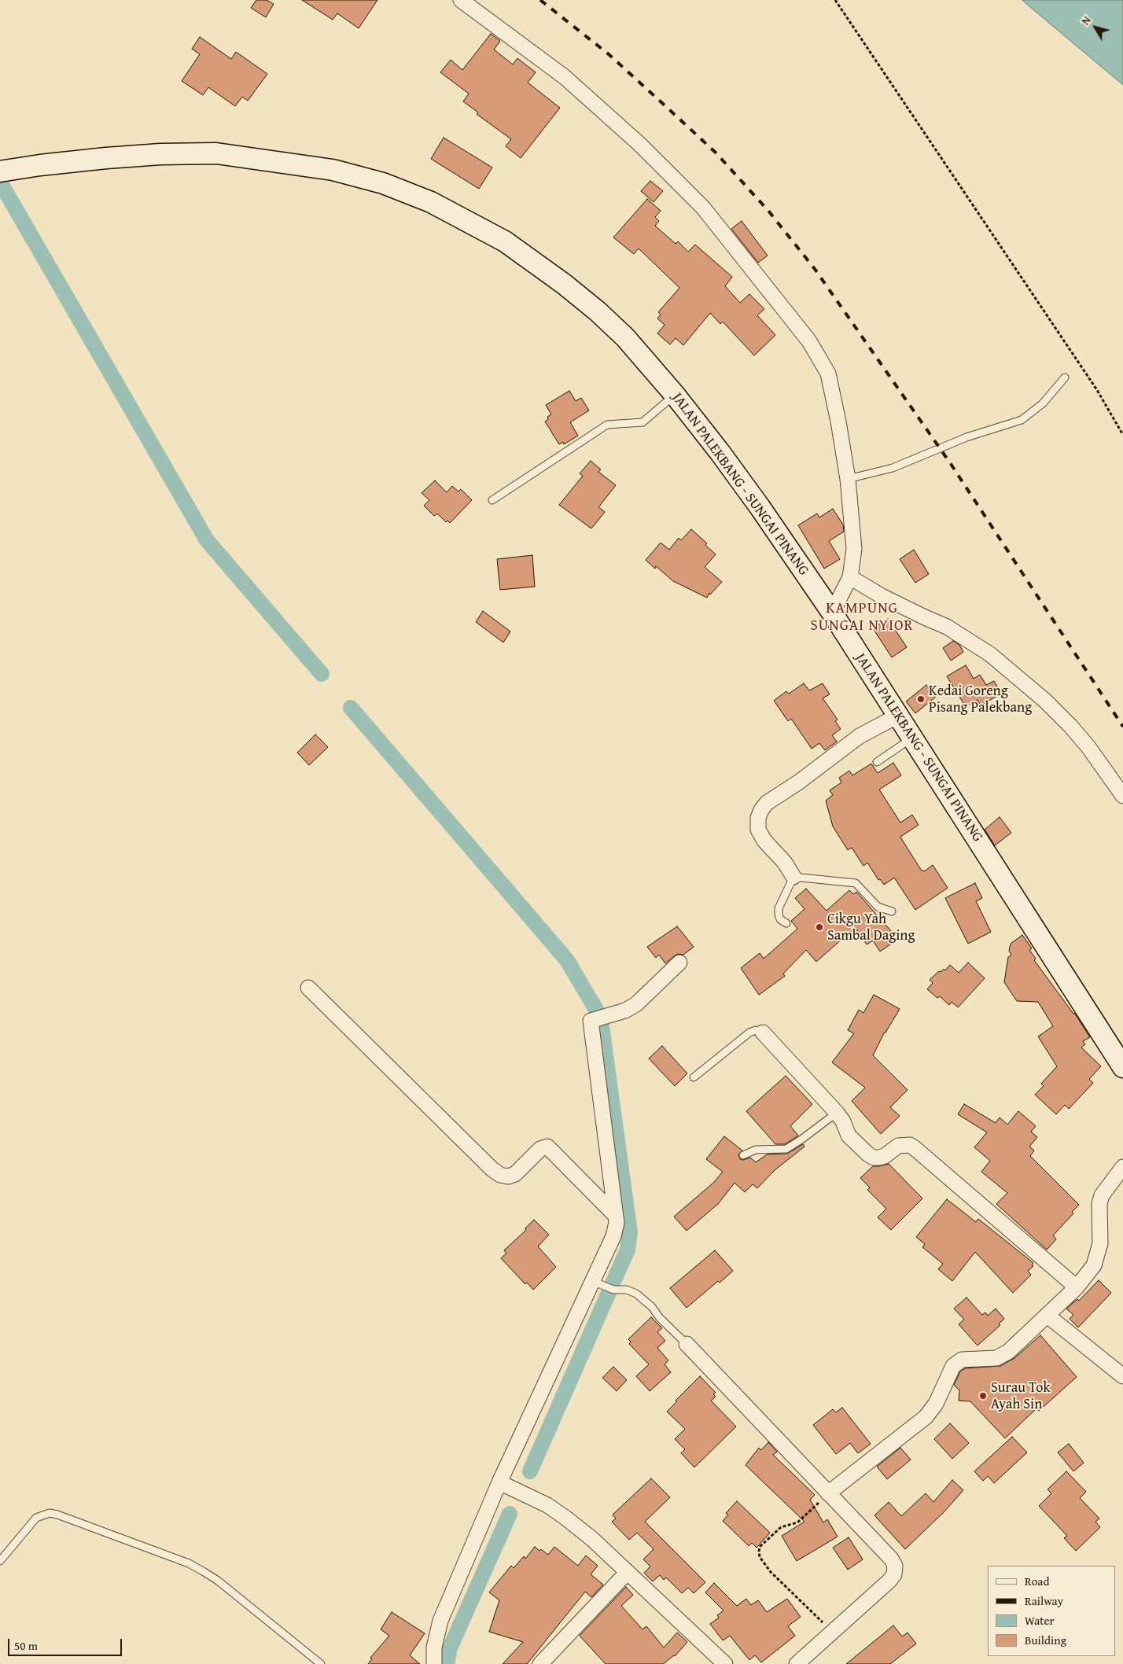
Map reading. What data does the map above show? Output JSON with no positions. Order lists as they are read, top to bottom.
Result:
{
  "streets": {
    "street": ["JALAN PALEKBANG - SUNGAI PINANG"]
  },
  "districts": ["KAMPUNG SUNGAI NYIOR"],
  "places": ["Kedai Goreng Pisang Palekbang", "Cikgu Yah Sambal Daging", "Surau Tok Ayah Sin"],
  "legend": [
    "Road",
    "Railway",
    "Water",
    "Building"
  ],
  "scale_bar": "50 m",
  "north": "top left"
}
